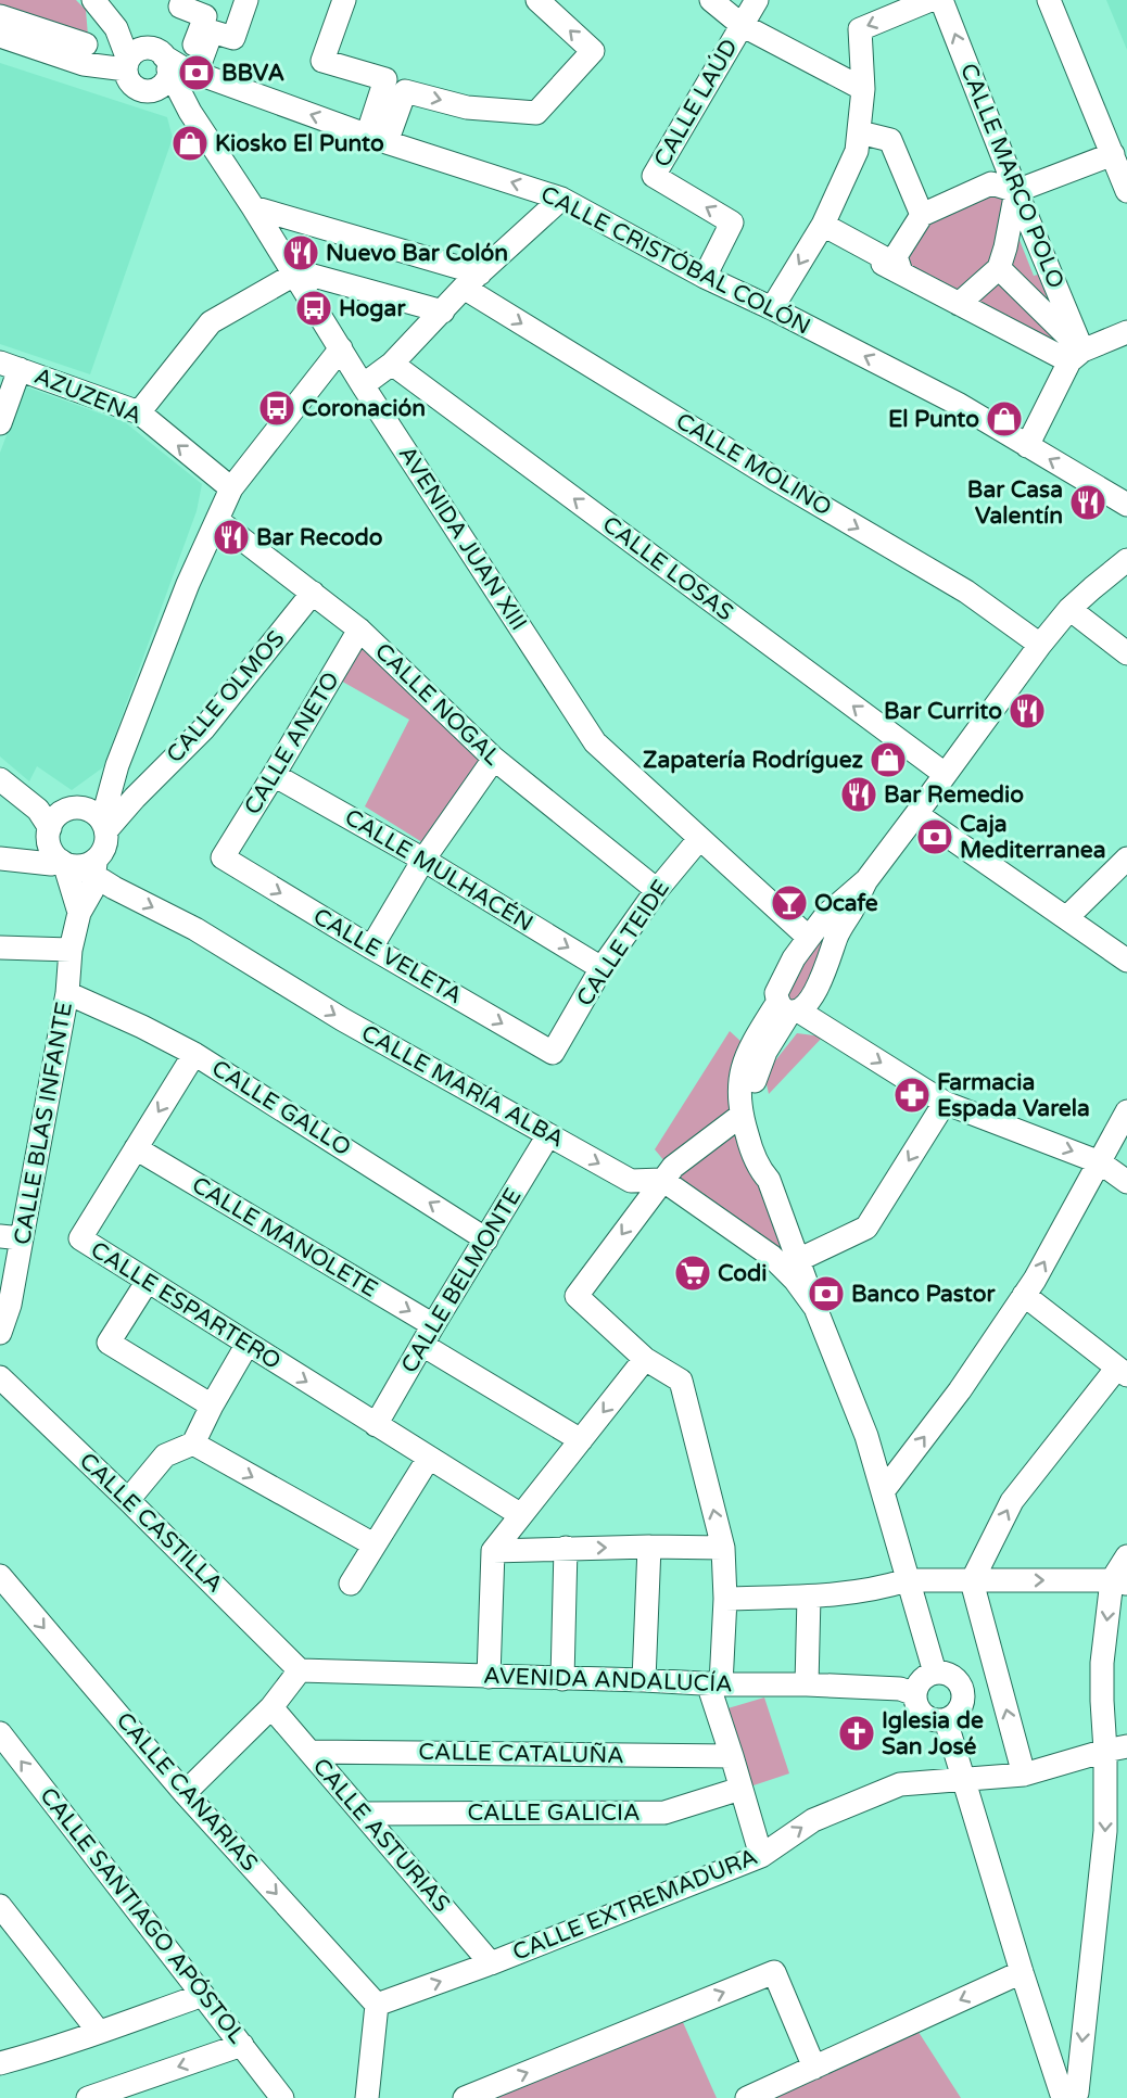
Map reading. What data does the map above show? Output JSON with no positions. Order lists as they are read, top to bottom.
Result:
{
  "streets": {
    "street": [
      "CALLE LAÚD",
      "CALLE MARCO POLO",
      "CALLE CRISTÓBAL COLÓN",
      "AZUZENA",
      "CALLE MOLINO",
      "AVENIDA JUAN XIII",
      "CALLE LOSAS",
      "CALLE OLMOS",
      "CALLE NOGAL",
      "CALLE ANETO",
      "CALLE MULHACÉN",
      "CALLE TEIDE",
      "CALLE VELETA",
      "CALLE MARÍA ALBA",
      "CALLE GALLO",
      "CALLE BLAS INFANTE",
      "CALLE MANOLETE",
      "CALLE BELMONTE",
      "CALLE ESPARTERO",
      "CALLE CASTILLA",
      "AVENIDA ANDALUCÍA",
      "CALLE CATALUÑA",
      "CALLE CANARIAS",
      "CALLE GALICIA",
      "CALLE ASTURIAS",
      "CALLE EXTREMADURA",
      "CALLE SANTIAGO APÓSTOL"
    ]
  },
  "crossings": [
    ["CALLE LAÚD", "CALLE CRISTÓBAL COLÓN"],
    ["CALLE CRISTÓBAL COLÓN", "AVENIDA JUAN XIII"],
    ["CALLE MOLINO", "AVENIDA JUAN XIII"],
    ["AVENIDA JUAN XIII", "CALLE TEIDE"],
    ["CALLE OLMOS", "CALLE NOGAL"],
    ["CALLE OLMOS", "CALLE MARÍA ALBA"],
    ["CALLE OLMOS", "CALLE BLAS INFANTE"],
    ["CALLE NOGAL", "CALLE ANETO"],
    ["CALLE NOGAL", "CALLE TEIDE"],
    ["CALLE ANETO", "CALLE MULHACÉN"],
    ["CALLE ANETO", "CALLE VELETA"],
    ["CALLE MULHACÉN", "CALLE TEIDE"],
    ["CALLE TEIDE", "CALLE VELETA"],
    ["CALLE MARÍA ALBA", "CALLE BLAS INFANTE"],
    ["CALLE MARÍA ALBA", "CALLE BELMONTE"],
    ["CALLE GALLO", "CALLE BLAS INFANTE"],
    ["CALLE GALLO", "CALLE BELMONTE"],
    ["CALLE GALLO", "CALLE ESPARTERO"],
    ["CALLE MANOLETE", "CALLE BELMONTE"],
    ["CALLE MANOLETE", "CALLE ESPARTERO"],
    ["CALLE BELMONTE", "CALLE ESPARTERO"],
    ["CALLE CASTILLA", "AVENIDA ANDALUCÍA"],
    ["CALLE CATALUÑA", "CALLE ASTURIAS"],
    ["CALLE CANARIAS", "CALLE EXTREMADURA"],
    ["CALLE GALICIA", "CALLE ASTURIAS"],
    ["CALLE ASTURIAS", "CALLE EXTREMADURA"]
  ],
  "one_way": [
    "AZUZENA",
    "CALLE MOLINO",
    "CALLE LOSAS",
    "CALLE MULHACÉN",
    "CALLE VELETA",
    "CALLE MARÍA ALBA",
    "CALLE GALLO",
    "CALLE MANOLETE",
    "CALLE CANARIAS"
  ],
  "places": {
    "bank": ["BBVA", "Caja Mediterranea", "Banco Pastor"],
    "shop": ["Kiosko El Punto", "El Punto", "Zapatería Rodríguez"],
    "restaurant": [
      "Nuevo Bar Colón",
      "Bar Casa Valentín",
      "Bar Recodo",
      "Bar Currito",
      "Bar Remedio"
    ],
    "bus stop": ["Hogar", "Coronación"],
    "bar": ["Ocafe"],
    "pharmacy": ["Farmacia Espada Varela"],
    "supermarket": ["Codi"],
    "church": ["Iglesia de San José"]
  }
}
